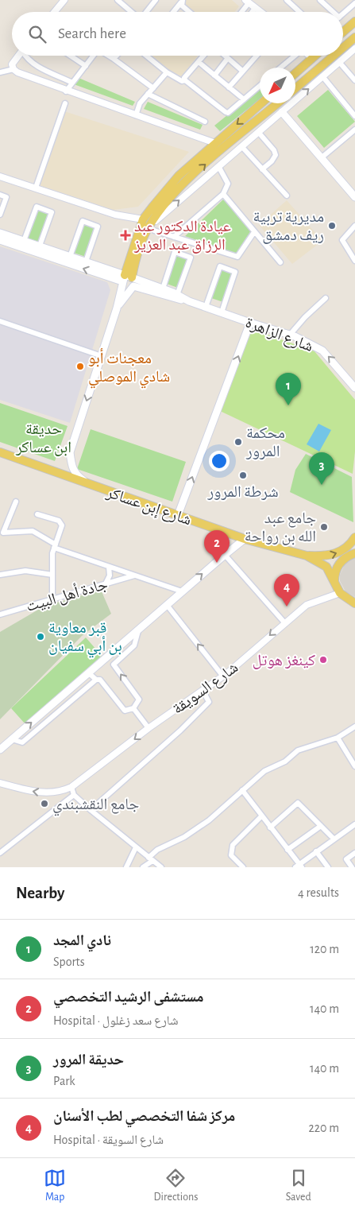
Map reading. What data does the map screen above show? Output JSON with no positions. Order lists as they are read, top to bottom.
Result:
{
  "streets": {
    "main road": ["شارع الزاهرة", "شارع إبن عساكر"],
    "street": ["جادة أهل البيت", "شارع السويقة"]
  },
  "crossings": [
    ["شارع إبن عساكر", "شارع السويقة"]
  ],
  "parks": ["حديقة ابن عساكر"],
  "places": {
    "other": [
      "مديرية تربية ريف دمشق",
      "معجنات أبو شادي الموصلي",
      "محكمة المرور",
      "شرطة المرور",
      "جامع عبد الله بن رواحة",
      "قبر معاوية بن أبي سفيان",
      "كينغز هوتل",
      "جامع النقشبندي"
    ],
    "health": ["عيادة الدكتور عبد الرزاق عبد العزيز"]
  },
  "north": "bottom left",
  "page": {
    "search": "Search here",
    "pins": [
      "1",
      "3",
      "2",
      "4"
    ],
    "heading": ["Nearby", "4 results"],
    "list": [
      {
        "mark": "1",
        "name": "نادي المجد",
        "note": "Sports",
        "value": "120 m"
      },
      {
        "mark": "2",
        "name": "مستشفى الرشيد التخصصي",
        "note": "Hospital · شارع سعد زغلول",
        "value": "140 m"
      },
      {
        "mark": "3",
        "name": "حديقة المرور",
        "note": "Park",
        "value": "140 m"
      },
      {
        "mark": "4",
        "name": "مركز شفا التخصصي لطب الأسنان",
        "note": "Hospital · شارع السويقة",
        "value": "220 m"
      }
    ],
    "nav": ["Map", "Directions", "Saved"]
  }
}
